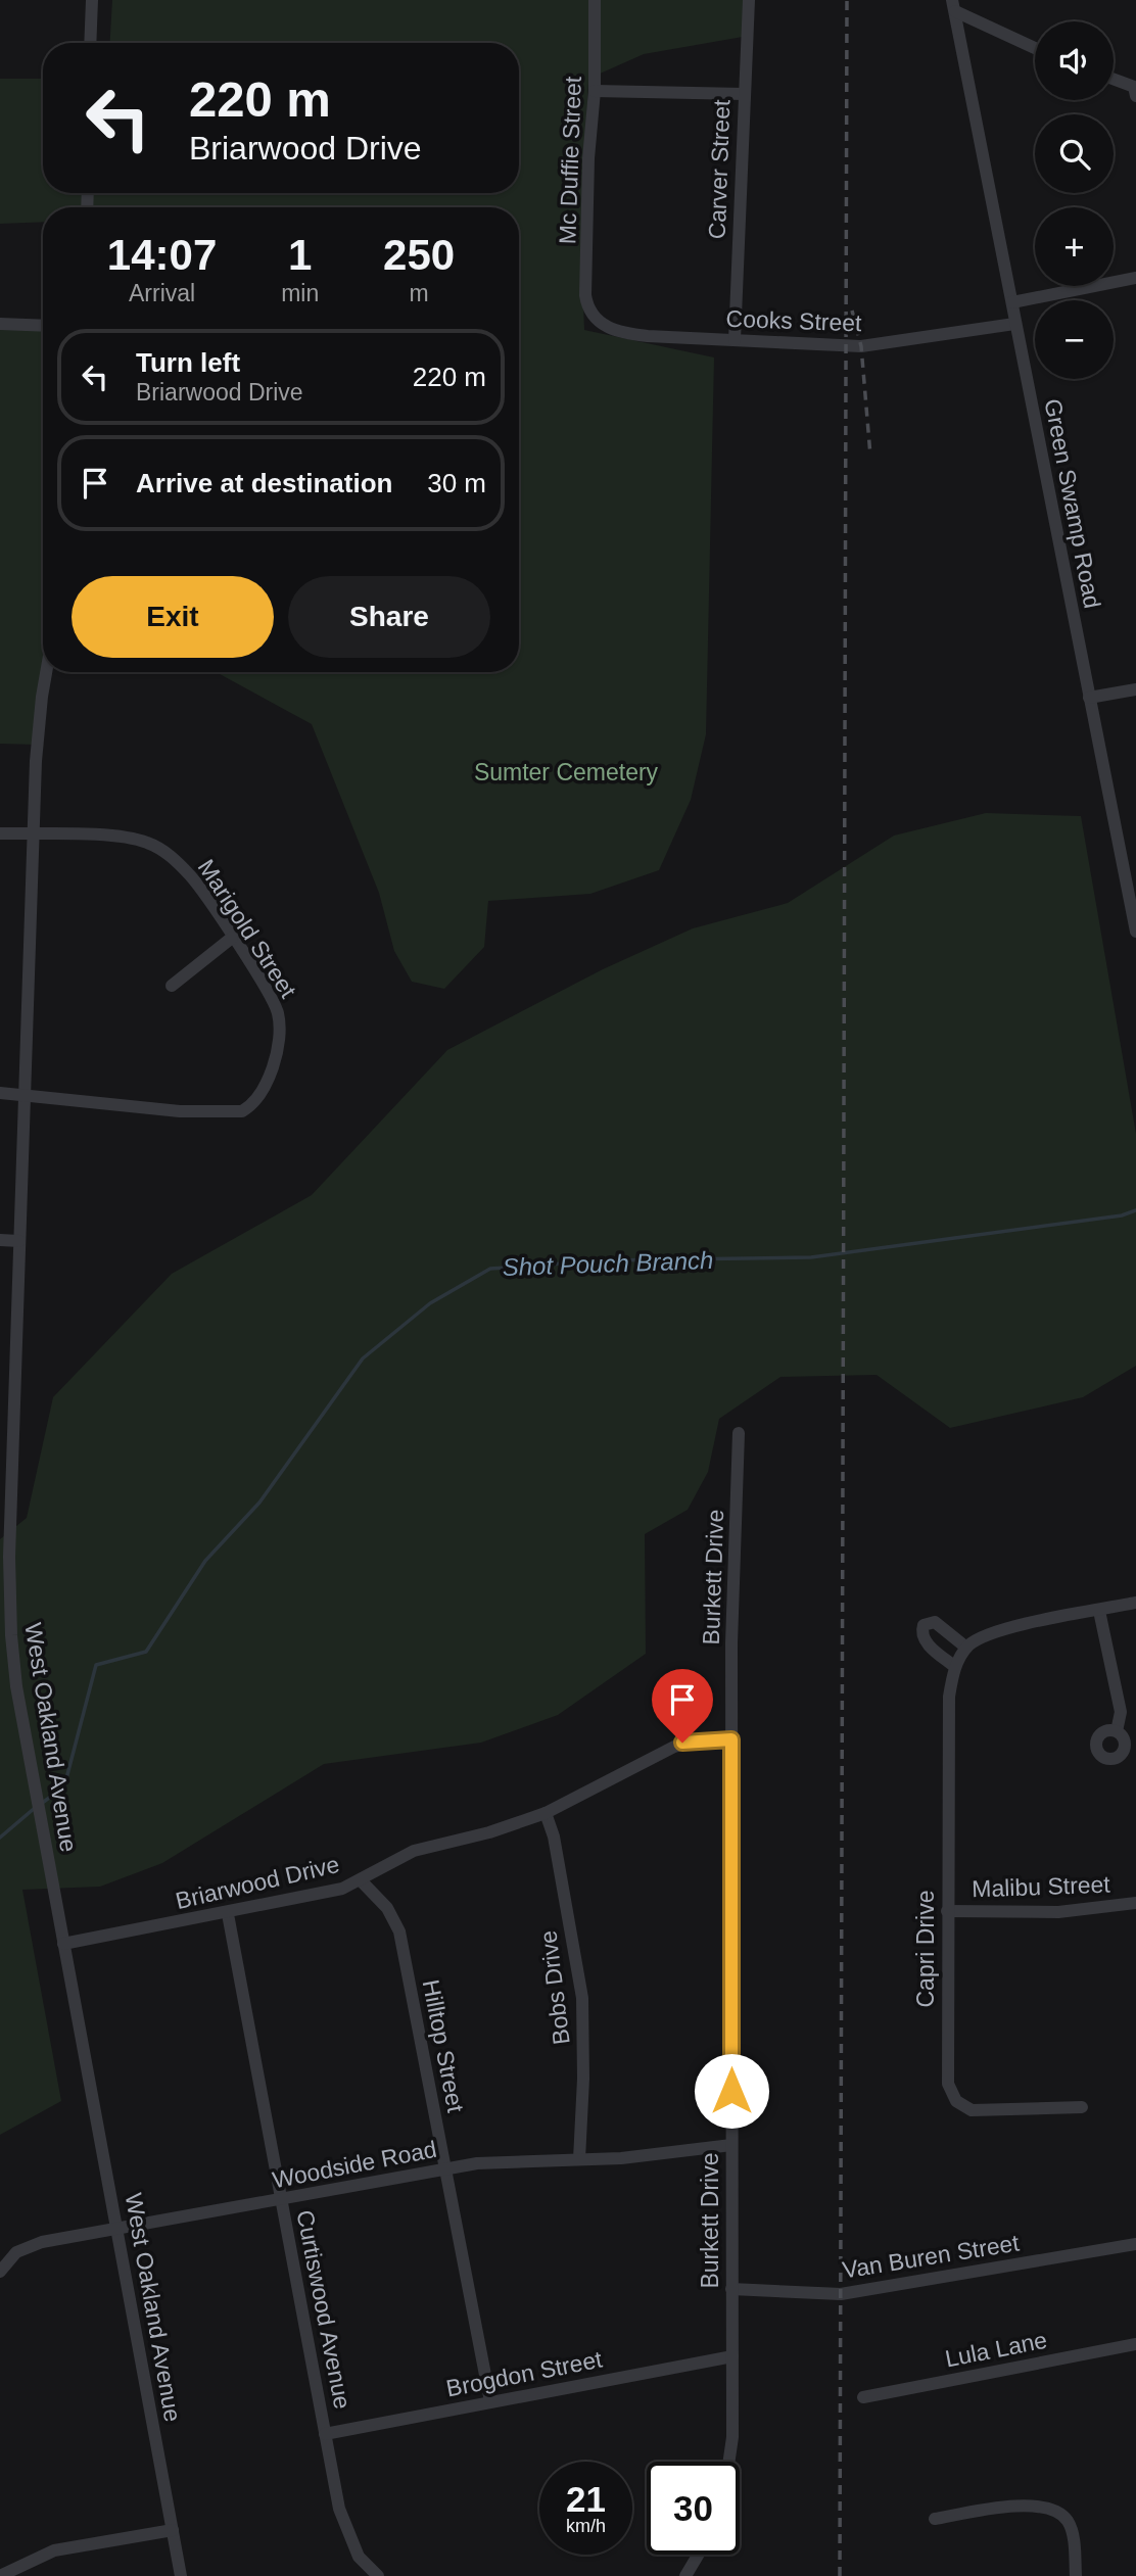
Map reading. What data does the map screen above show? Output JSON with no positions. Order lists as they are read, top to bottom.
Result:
{
  "streets": {
    "street": [
      "Mc Duffie Street",
      "Carver Street",
      "Cooks Street",
      "Green Swamp Road",
      "Marigold Street",
      "Burkett Drive",
      "West Oakland Avenue",
      "Briarwood Drive",
      "Malibu Street",
      "Capri Drive",
      "Bobs Drive",
      "Hilltop Street",
      "Woodside Road",
      "Van Buren Street",
      "Curtiswood Avenue",
      "Lula Lane",
      "Brogdon Street"
    ]
  },
  "crossings": [
    ["Mc Duffie Street", "Cooks Street"],
    ["Carver Street", "Cooks Street"],
    ["Cooks Street", "Green Swamp Road"],
    ["Marigold Street", "West Oakland Avenue"],
    ["Burkett Drive", "Briarwood Drive"],
    ["Burkett Drive", "Woodside Road"],
    ["Burkett Drive", "Van Buren Street"],
    ["Burkett Drive", "Brogdon Street"],
    ["West Oakland Avenue", "Briarwood Drive"],
    ["West Oakland Avenue", "Woodside Road"],
    ["Briarwood Drive", "Bobs Drive"],
    ["Briarwood Drive", "Hilltop Street"],
    ["Briarwood Drive", "Curtiswood Avenue"],
    ["Malibu Street", "Capri Drive"],
    ["Bobs Drive", "Woodside Road"],
    ["Hilltop Street", "Woodside Road"],
    ["Hilltop Street", "Brogdon Street"],
    ["Woodside Road", "Curtiswood Avenue"],
    ["Curtiswood Avenue", "Brogdon Street"]
  ],
  "water": ["Shot Pouch Branch"],
  "parks": ["Sumter Cemetery"],
  "page": {
    "map_buttons": ["+", "−"],
    "turn": ["220 m", "Briarwood Drive"],
    "eta": [
      "14:07",
      "Arrival",
      "1",
      "min",
      "250",
      "m"
    ],
    "list": [
      {
        "name": "Turn left",
        "note": "Briarwood Drive",
        "value": "220 m"
      },
      {
        "name": "Arrive at destination",
        "value": "30 m"
      }
    ],
    "buttons": ["Exit", "Share"],
    "speed": "21 km/h",
    "limit": "30"
  }
}
